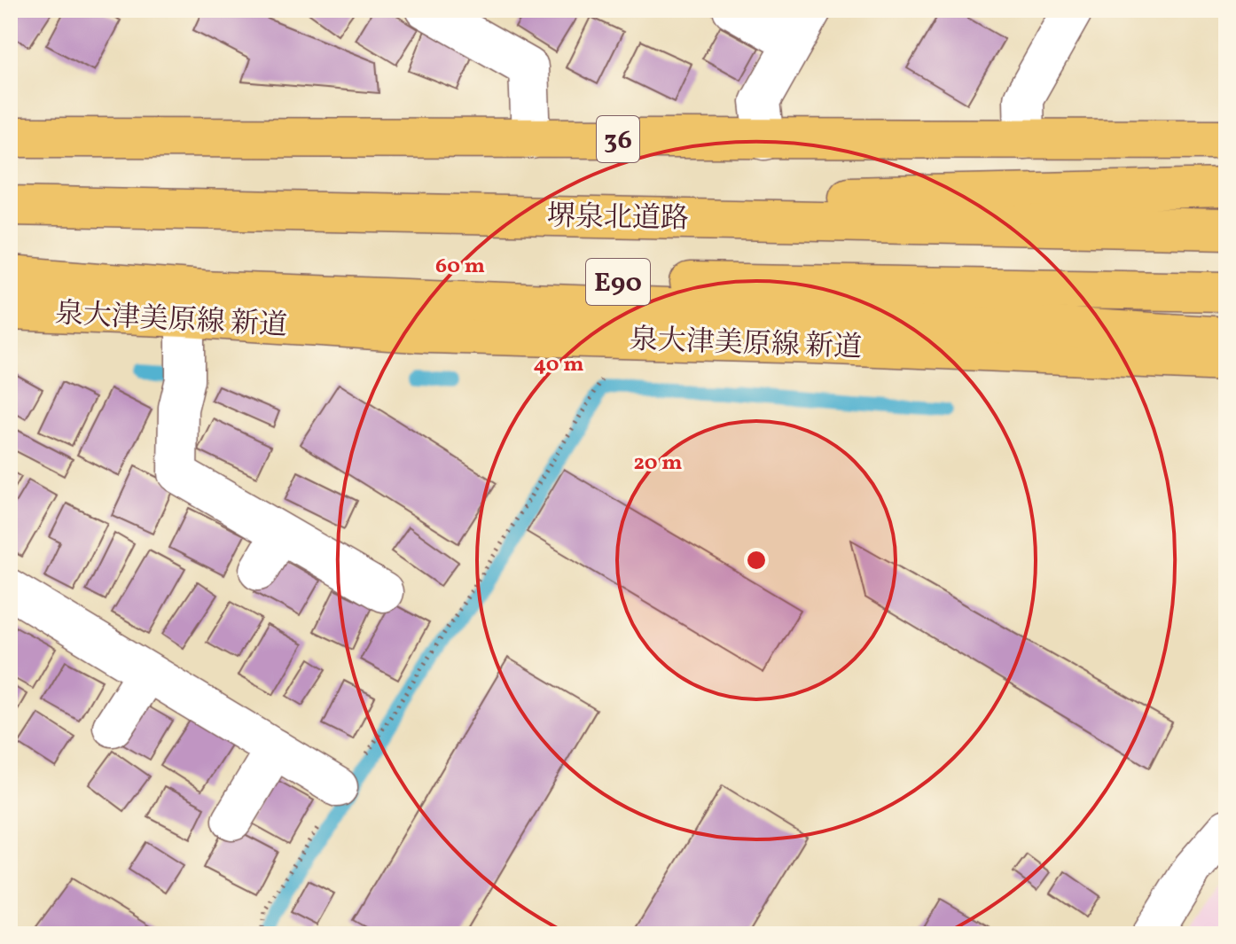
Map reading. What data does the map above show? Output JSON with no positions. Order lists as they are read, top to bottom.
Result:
{
  "streets": {
    "main road": [
      "36",
      "堺泉北道路",
      "E90",
      "泉大津美原線 新道"
    ]
  },
  "rings": ["60 m", "40 m", "20 m"]
}
